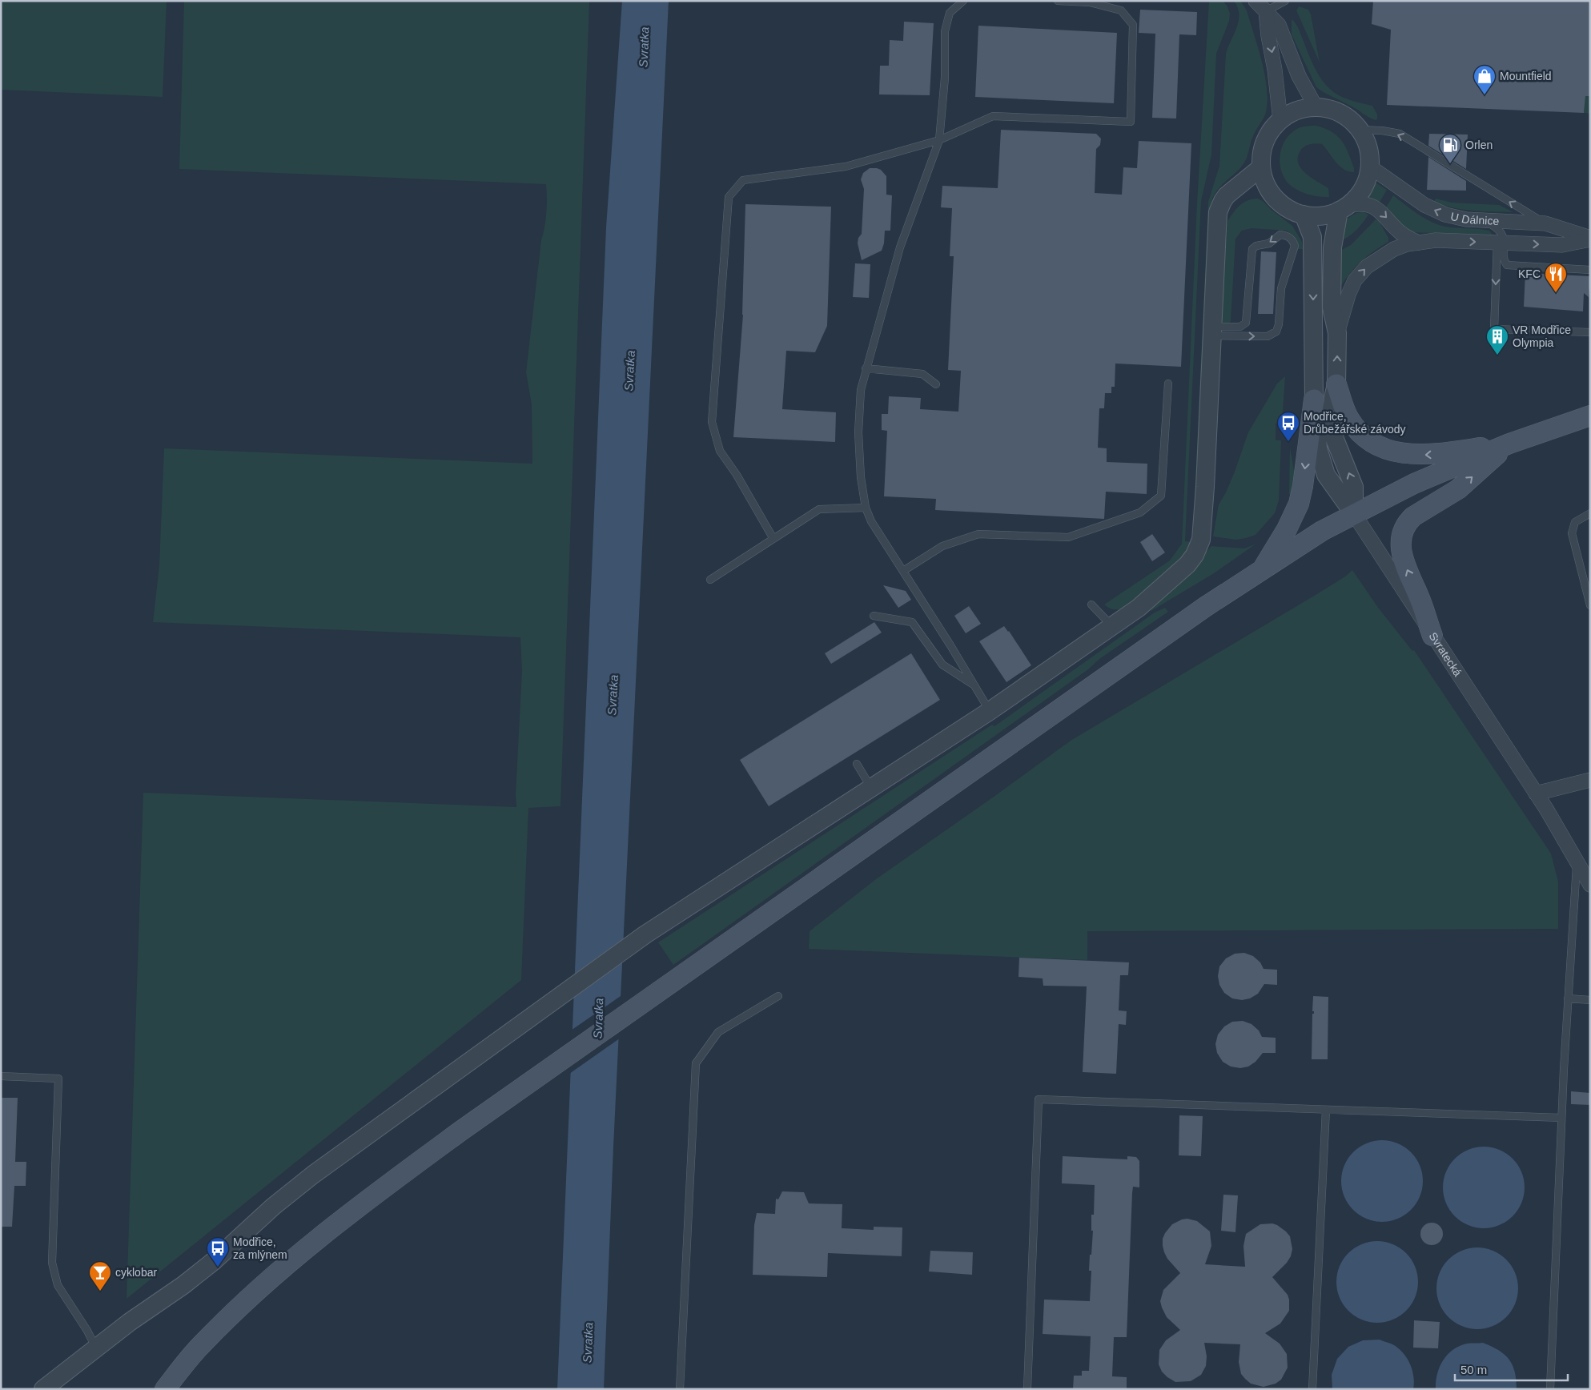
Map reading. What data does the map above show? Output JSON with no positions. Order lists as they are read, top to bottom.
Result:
{
  "streets": {
    "street": ["U Dálnice", "Svratecká"]
  },
  "water": ["Svratka"],
  "places": {
    "shop": ["Mountfield"],
    "fuel station": ["Orlen"],
    "restaurant": ["KFC"],
    "building": ["VR Modřice Olympia"],
    "bus stop": ["Modřice, Drůbežářské závody", "Modřice, za mlýnem"],
    "bar": ["cyklobar"]
  },
  "scale_bar": "50 m"
}
